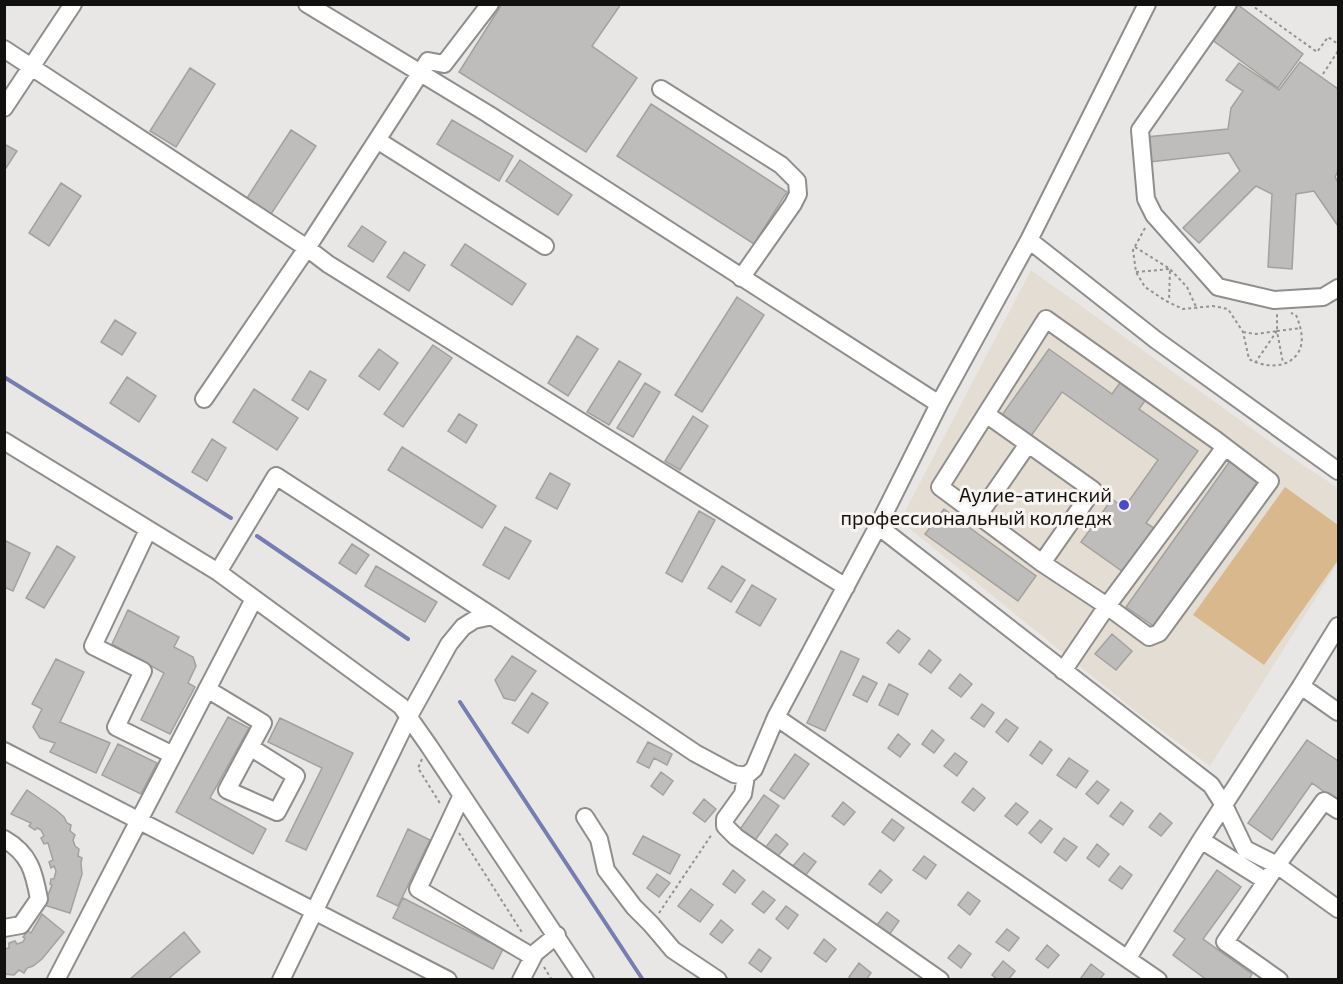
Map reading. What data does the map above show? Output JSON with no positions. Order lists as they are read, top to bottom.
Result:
{
  "places": ["Аулие-атинский профессиональный колледж"]
}
